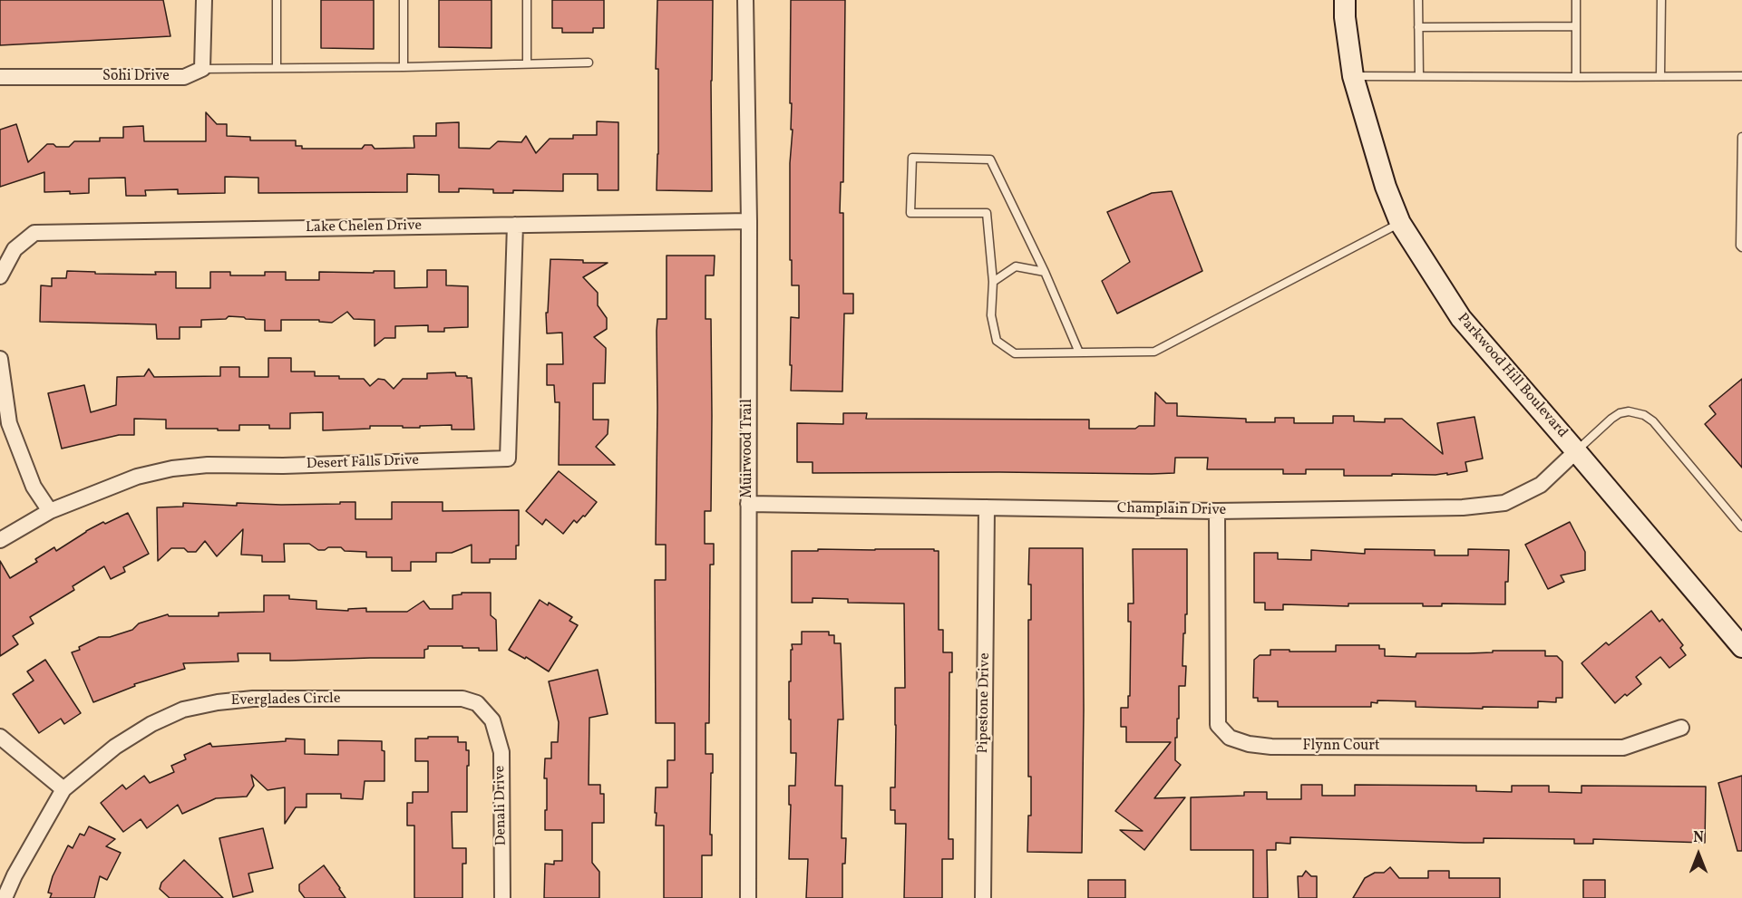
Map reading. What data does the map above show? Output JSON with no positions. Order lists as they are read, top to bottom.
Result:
{
  "streets": {
    "street": [
      "Sohi Drive",
      "Lake Chelen Drive",
      "Parkwood Hill Boulevard",
      "Muirwood Trail",
      "Desert Falls Drive",
      "Champlain Drive",
      "Everglades Circle",
      "Pipestone Drive",
      "Flynn Court",
      "Denali Drive"
    ]
  },
  "crossings": [
    ["Lake Chelen Drive", "Muirwood Trail"],
    ["Lake Chelen Drive", "Desert Falls Drive"],
    ["Parkwood Hill Boulevard", "Champlain Drive"],
    ["Muirwood Trail", "Champlain Drive"],
    ["Champlain Drive", "Pipestone Drive"],
    ["Champlain Drive", "Flynn Court"],
    ["Everglades Circle", "Denali Drive"]
  ],
  "north": "top"
}
